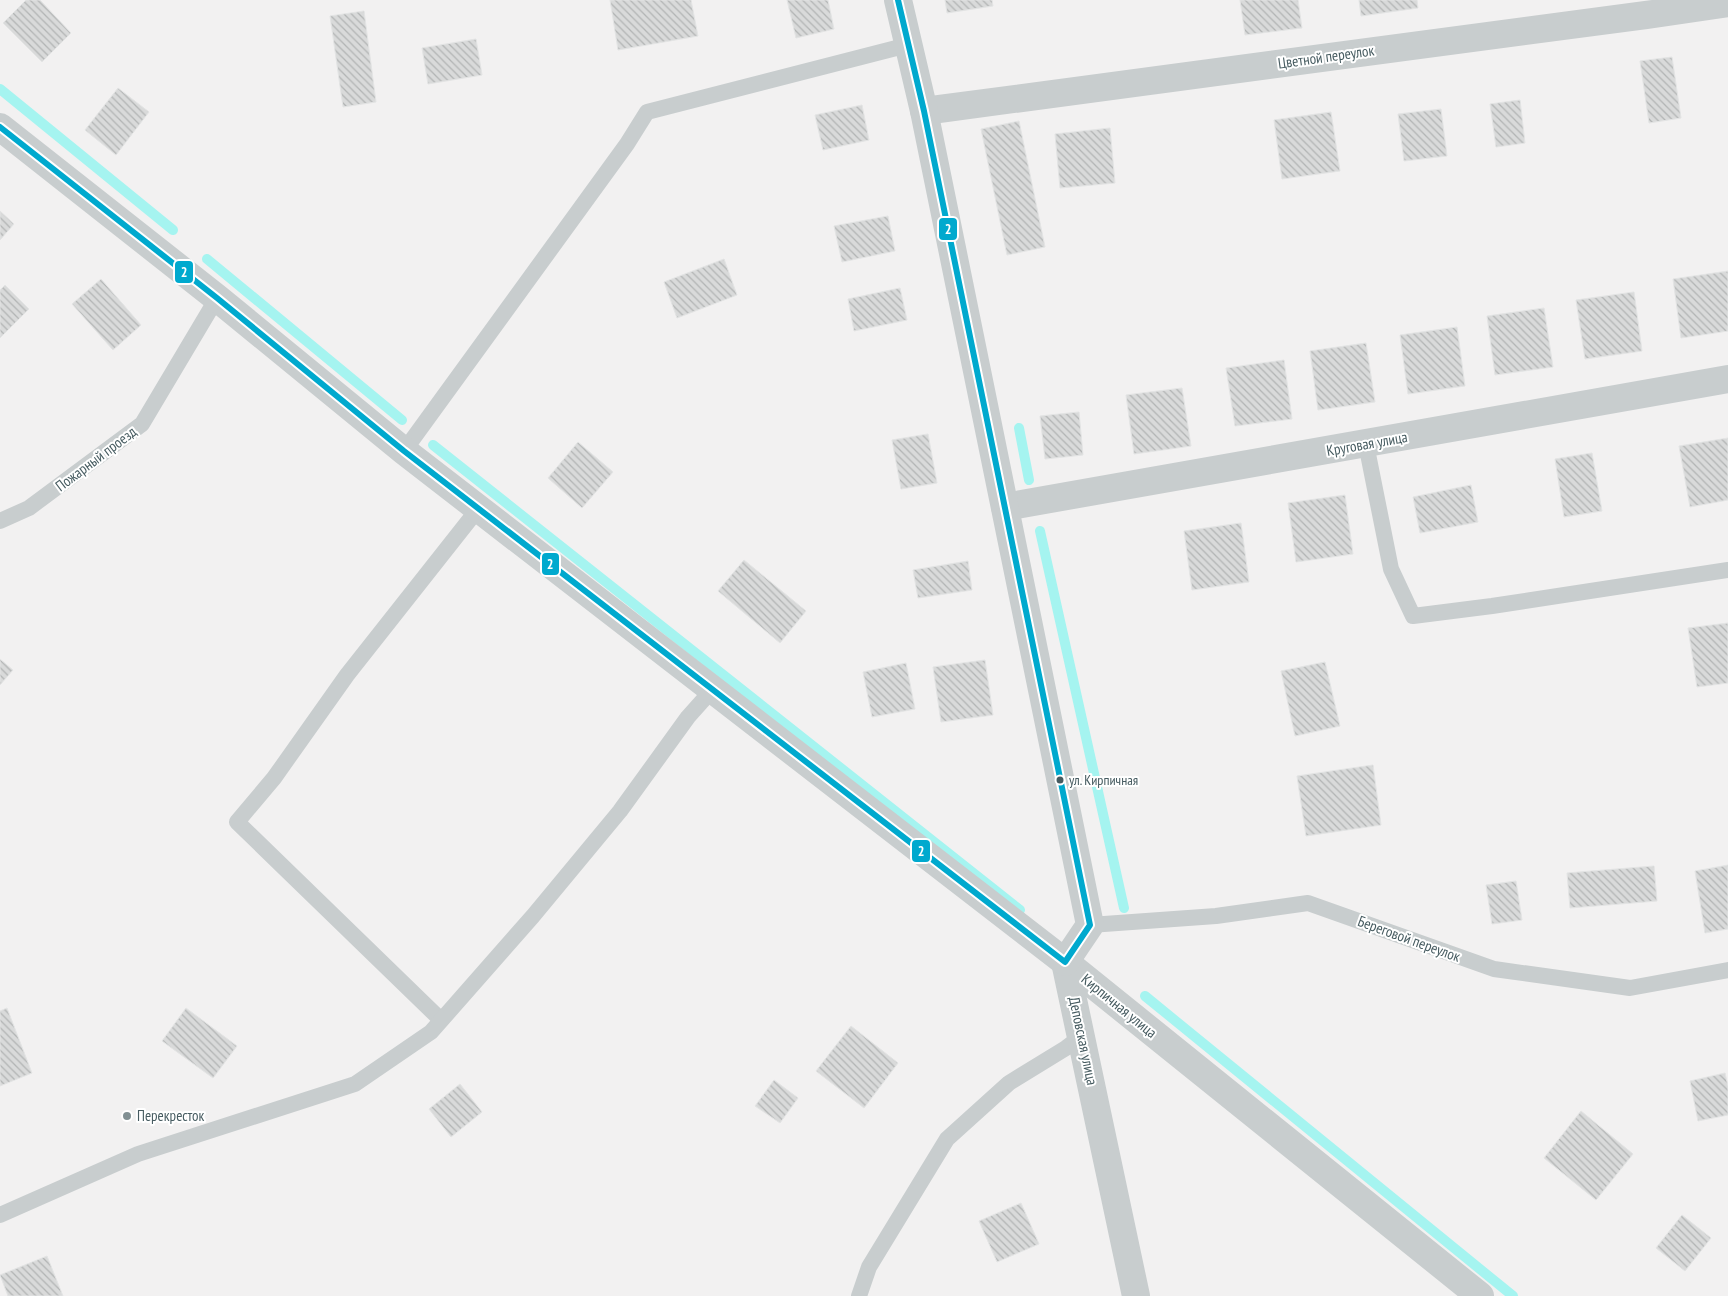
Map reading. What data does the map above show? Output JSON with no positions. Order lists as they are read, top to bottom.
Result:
{
  "streets": {
    "street": [
      "Цветной переулок",
      "Круговая улица",
      "Кирпичная улица",
      "Деповская улица"
    ],
    "lane": ["Пожарный проезд", "Береговой переулок"]
  },
  "crossings": [
    ["Пожарный проезд", "Кирпичная улица"],
    ["Кирпичная улица", "Деповская улица"]
  ],
  "places": ["ул. Кирпичная", "Перекресток"],
  "lines": ["transit line 2"]
}
